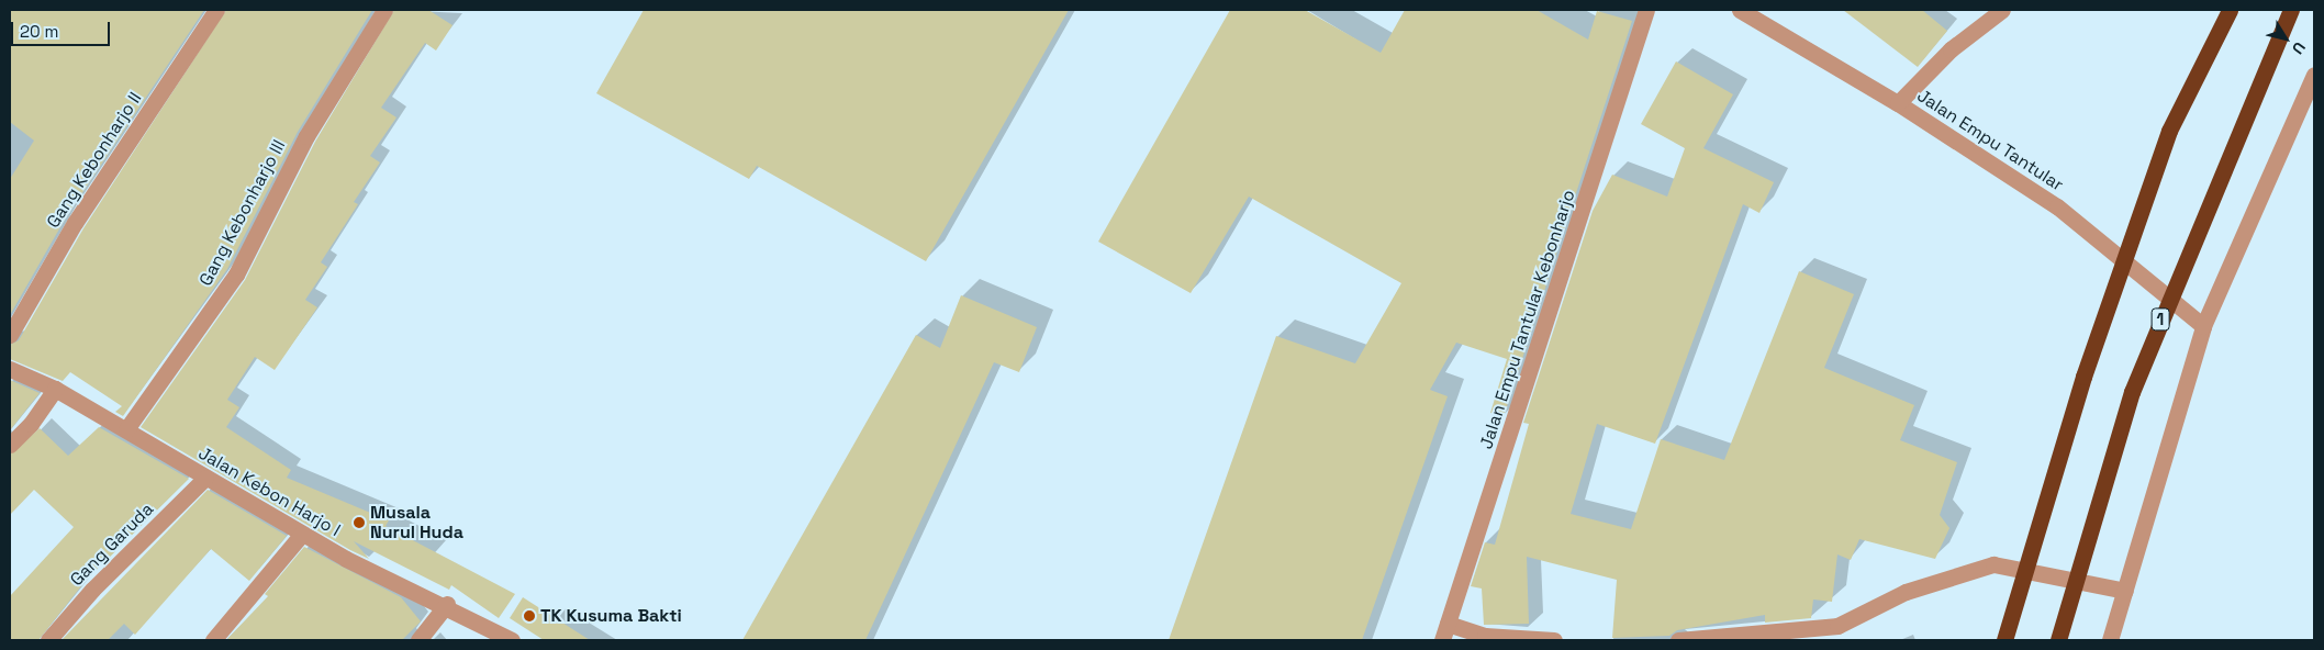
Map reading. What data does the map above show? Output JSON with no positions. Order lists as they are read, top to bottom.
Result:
{
  "streets": {
    "highway": ["1"],
    "street": [
      "Jalan Empu Tantular",
      "Gang Kebonharjo II",
      "Gang Kebonharjo III",
      "Jalan Empu Tantular Kebonharjo",
      "Jalan Kebon Harjo I",
      "Gang Garuda"
    ]
  },
  "crossings": [
    ["Gang Kebonharjo III", "Jalan Kebon Harjo I"],
    ["Jalan Kebon Harjo I", "Gang Garuda"]
  ],
  "places": ["Musala Nurul Huda", "TK Kusuma Bakti"],
  "scale_bar": "20 m",
  "north": "bottom right"
}
